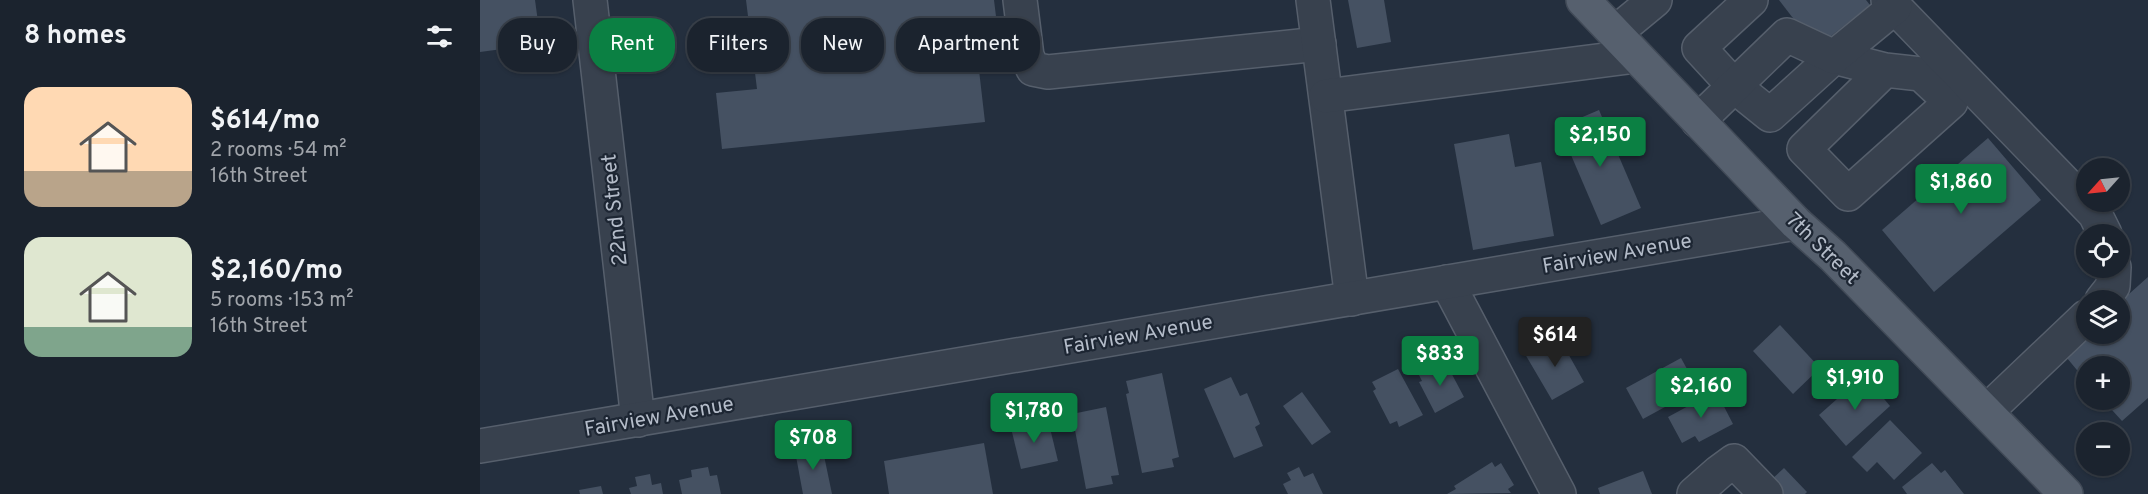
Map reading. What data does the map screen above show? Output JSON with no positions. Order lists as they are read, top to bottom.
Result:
{
  "streets": {
    "main road": ["7th Street"],
    "street": ["22nd Street", "Fairview Avenue"]
  },
  "crossings": [
    ["22nd Street", "Fairview Avenue"],
    ["7th Street", "Fairview Avenue"]
  ],
  "north": "bottom left",
  "page": {
    "heading": "8 homes",
    "chip": [
      "Buy",
      "Rent",
      "Filters",
      "New",
      "Apartment"
    ],
    "list": [
      {
        "name": "$614/mo",
        "note": "2 rooms · 54 m² · 16th Street"
      },
      {
        "name": "$2,160/mo",
        "note": "5 rooms · 153 m² · 16th Street"
      }
    ],
    "price": [
      "$2,150",
      "$1,860",
      "$614",
      "$833",
      "$1,910",
      "$2,160",
      "$1,780",
      "$708"
    ],
    "map_buttons": ["+", "−"]
  }
}
